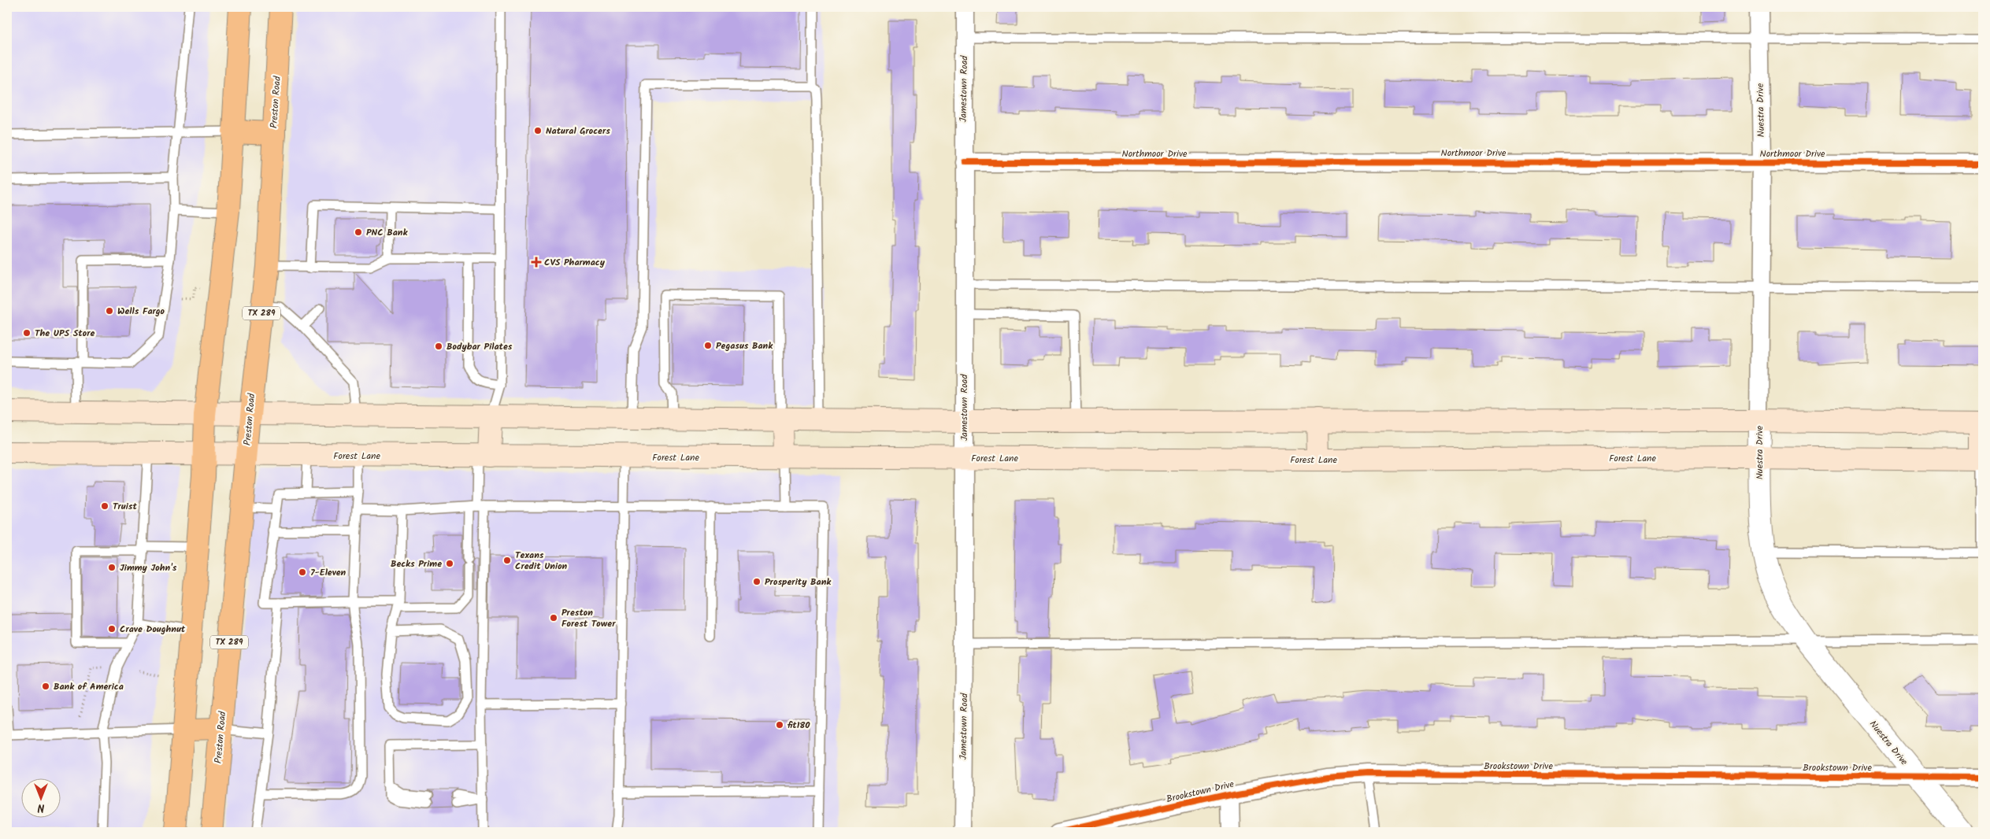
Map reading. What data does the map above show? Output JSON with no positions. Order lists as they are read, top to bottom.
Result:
{
  "streets": {
    "main road": ["Preston Road", "TX 289", "Forest Lane"],
    "street": [
      "Jamestown Road",
      "Nuestra Drive",
      "Northmoor Drive",
      "Brookstown Drive"
    ]
  },
  "crossings": [
    ["Jamestown Road", "Northmoor Drive"],
    ["Jamestown Road", "Forest Lane"],
    ["Preston Road", "Forest Lane"],
    ["Nuestra Drive", "Northmoor Drive"],
    ["Nuestra Drive", "Forest Lane"],
    ["Nuestra Drive", "Brookstown Drive"]
  ],
  "places": {
    "other": [
      "Natural Grocers",
      "PNC Bank",
      "Wells Fargo",
      "The UPS Store",
      "Pegasus Bank",
      "Bodybar Pilates",
      "Truist",
      "Texans Credit Union",
      "Becks Prime",
      "Jimmy John's",
      "7-Eleven",
      "Prosperity Bank",
      "Preston Forest Tower",
      "Crave Doughnut",
      "Bank of America",
      "fit180"
    ],
    "health": ["CVS Pharmacy"]
  },
  "north": "bottom"
}
